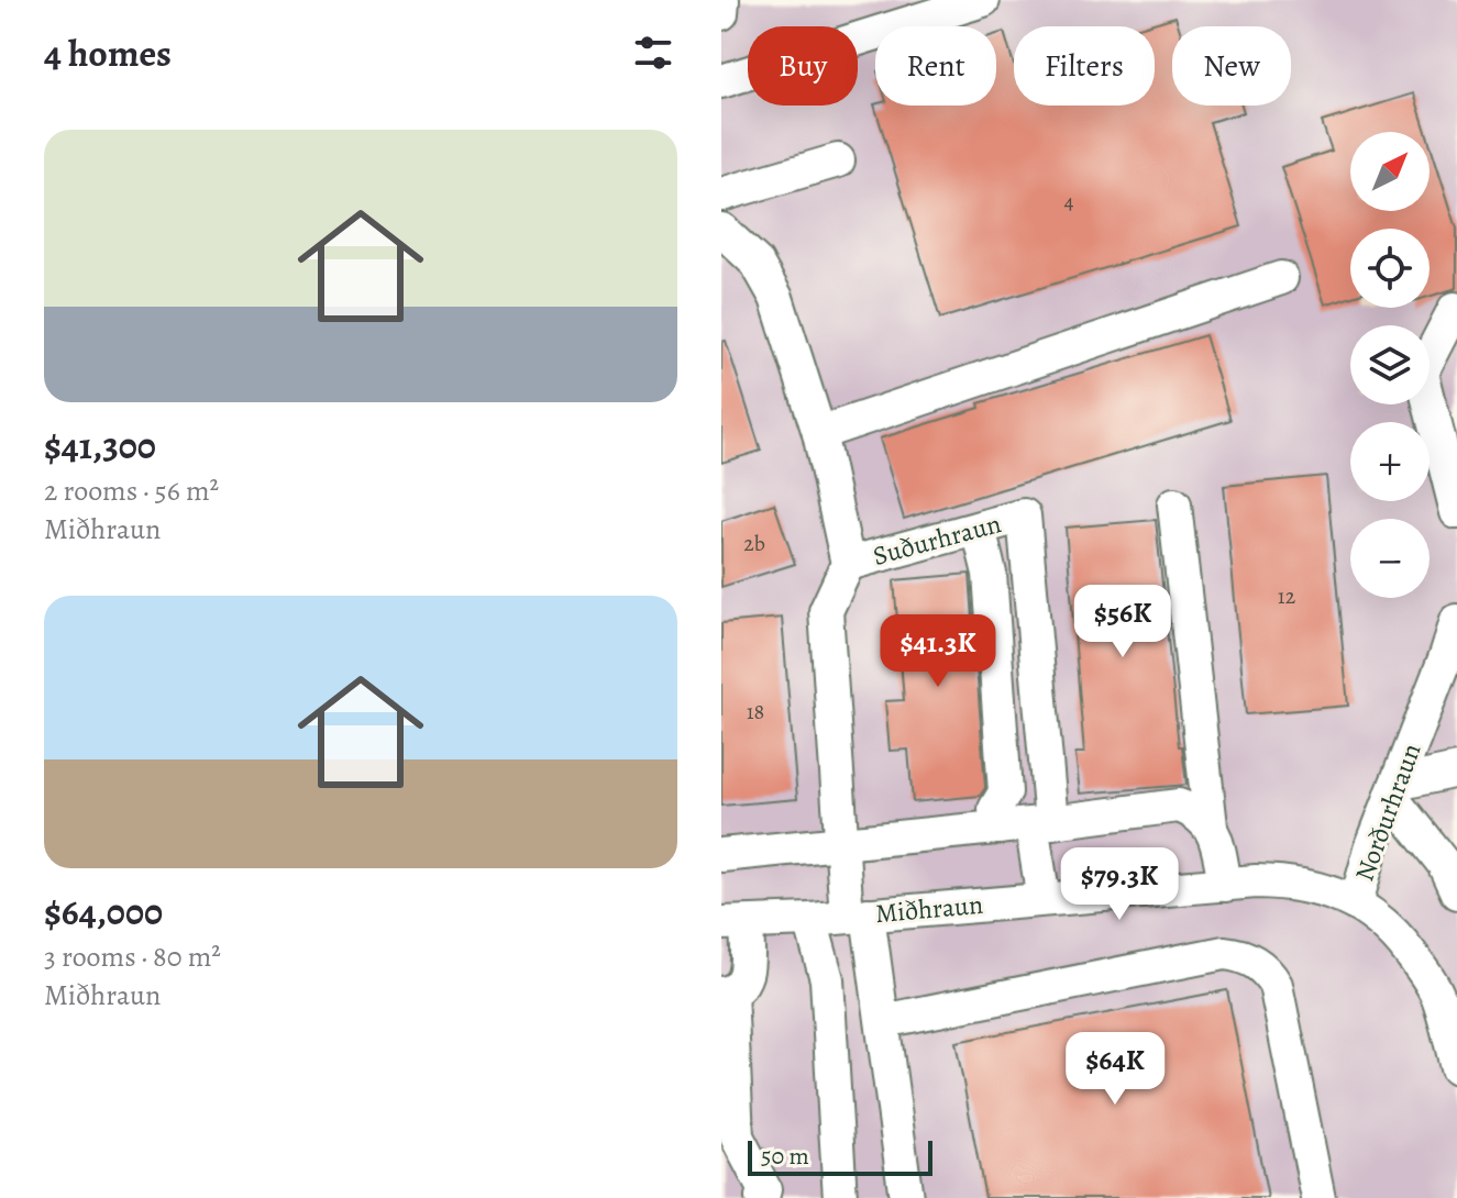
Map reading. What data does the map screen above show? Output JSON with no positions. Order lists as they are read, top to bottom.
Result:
{
  "streets": {
    "street": ["Suðurhraun", "Norðurhraun", "Miðhraun"]
  },
  "crossings": [
    ["Suðurhraun", "Miðhraun"],
    ["Norðurhraun", "Miðhraun"]
  ],
  "house_numbers": [
    "4",
    "2b",
    "12",
    "18"
  ],
  "scale_bar": "50 m",
  "north": "top right",
  "page": {
    "heading": "4 homes",
    "chip": [
      "Buy",
      "Rent",
      "Filters",
      "New"
    ],
    "list": [
      {
        "name": "$41,300",
        "note": "2 rooms · 56 m² · Miðhraun"
      },
      {
        "name": "$64,000",
        "note": "3 rooms · 80 m² · Miðhraun"
      }
    ],
    "map_buttons": ["+", "−"],
    "price": [
      "$56K",
      "$41.3K",
      "$79.3K",
      "$64K"
    ],
    "scale": "50 m"
  }
}
